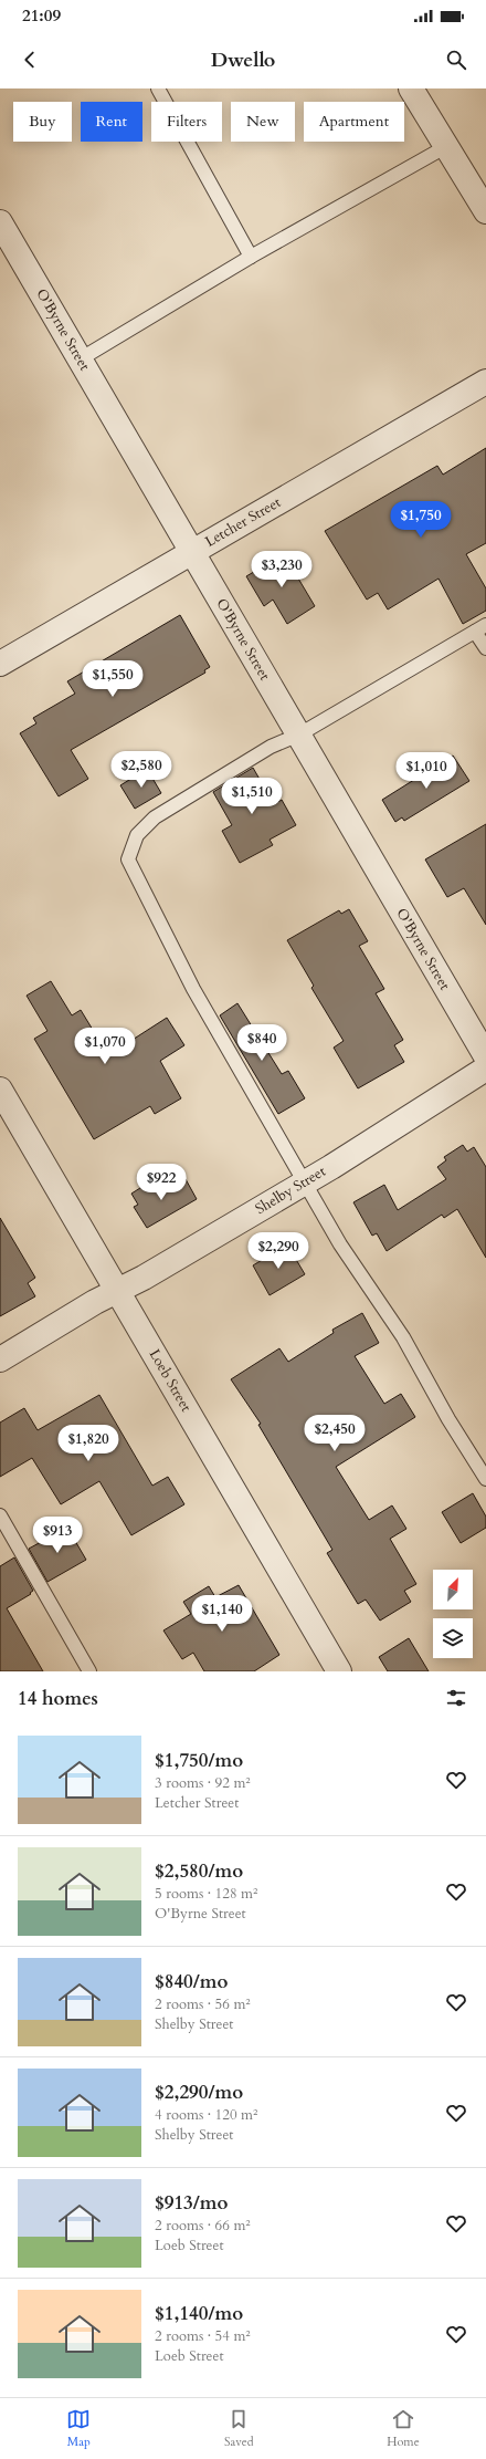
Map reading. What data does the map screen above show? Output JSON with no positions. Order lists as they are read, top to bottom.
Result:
{
  "streets": {
    "street": [
      "O'Byrne Street",
      "Letcher Street",
      "Shelby Street",
      "Loeb Street"
    ]
  },
  "crossings": [
    ["O'Byrne Street", "Letcher Street"],
    ["Shelby Street", "Loeb Street"]
  ],
  "north": "top right",
  "page": {
    "status": "21:09",
    "header": "Dwello",
    "chip": [
      "Buy",
      "Rent",
      "Filters",
      "New",
      "Apartment"
    ],
    "price": [
      "$1,750",
      "$3,230",
      "$1,550",
      "$2,580",
      "$1,010",
      "$1,510",
      "$840",
      "$1,070",
      "$922",
      "$2,290",
      "$2,450",
      "$1,820",
      "$913",
      "$1,140"
    ],
    "heading": "14 homes",
    "list": [
      {
        "name": "$1,750/mo",
        "note": "3 rooms · 92 m² · Letcher Street"
      },
      {
        "name": "$2,580/mo",
        "note": "5 rooms · 128 m² · O'Byrne Street"
      },
      {
        "name": "$840/mo",
        "note": "2 rooms · 56 m² · Shelby Street"
      },
      {
        "name": "$2,290/mo",
        "note": "4 rooms · 120 m² · Shelby Street"
      },
      {
        "name": "$913/mo",
        "note": "2 rooms · 66 m² · Loeb Street"
      },
      {
        "name": "$1,140/mo",
        "note": "2 rooms · 54 m² · Loeb Street"
      }
    ],
    "tabs": ["Map", "Saved", "Home"]
  }
}
